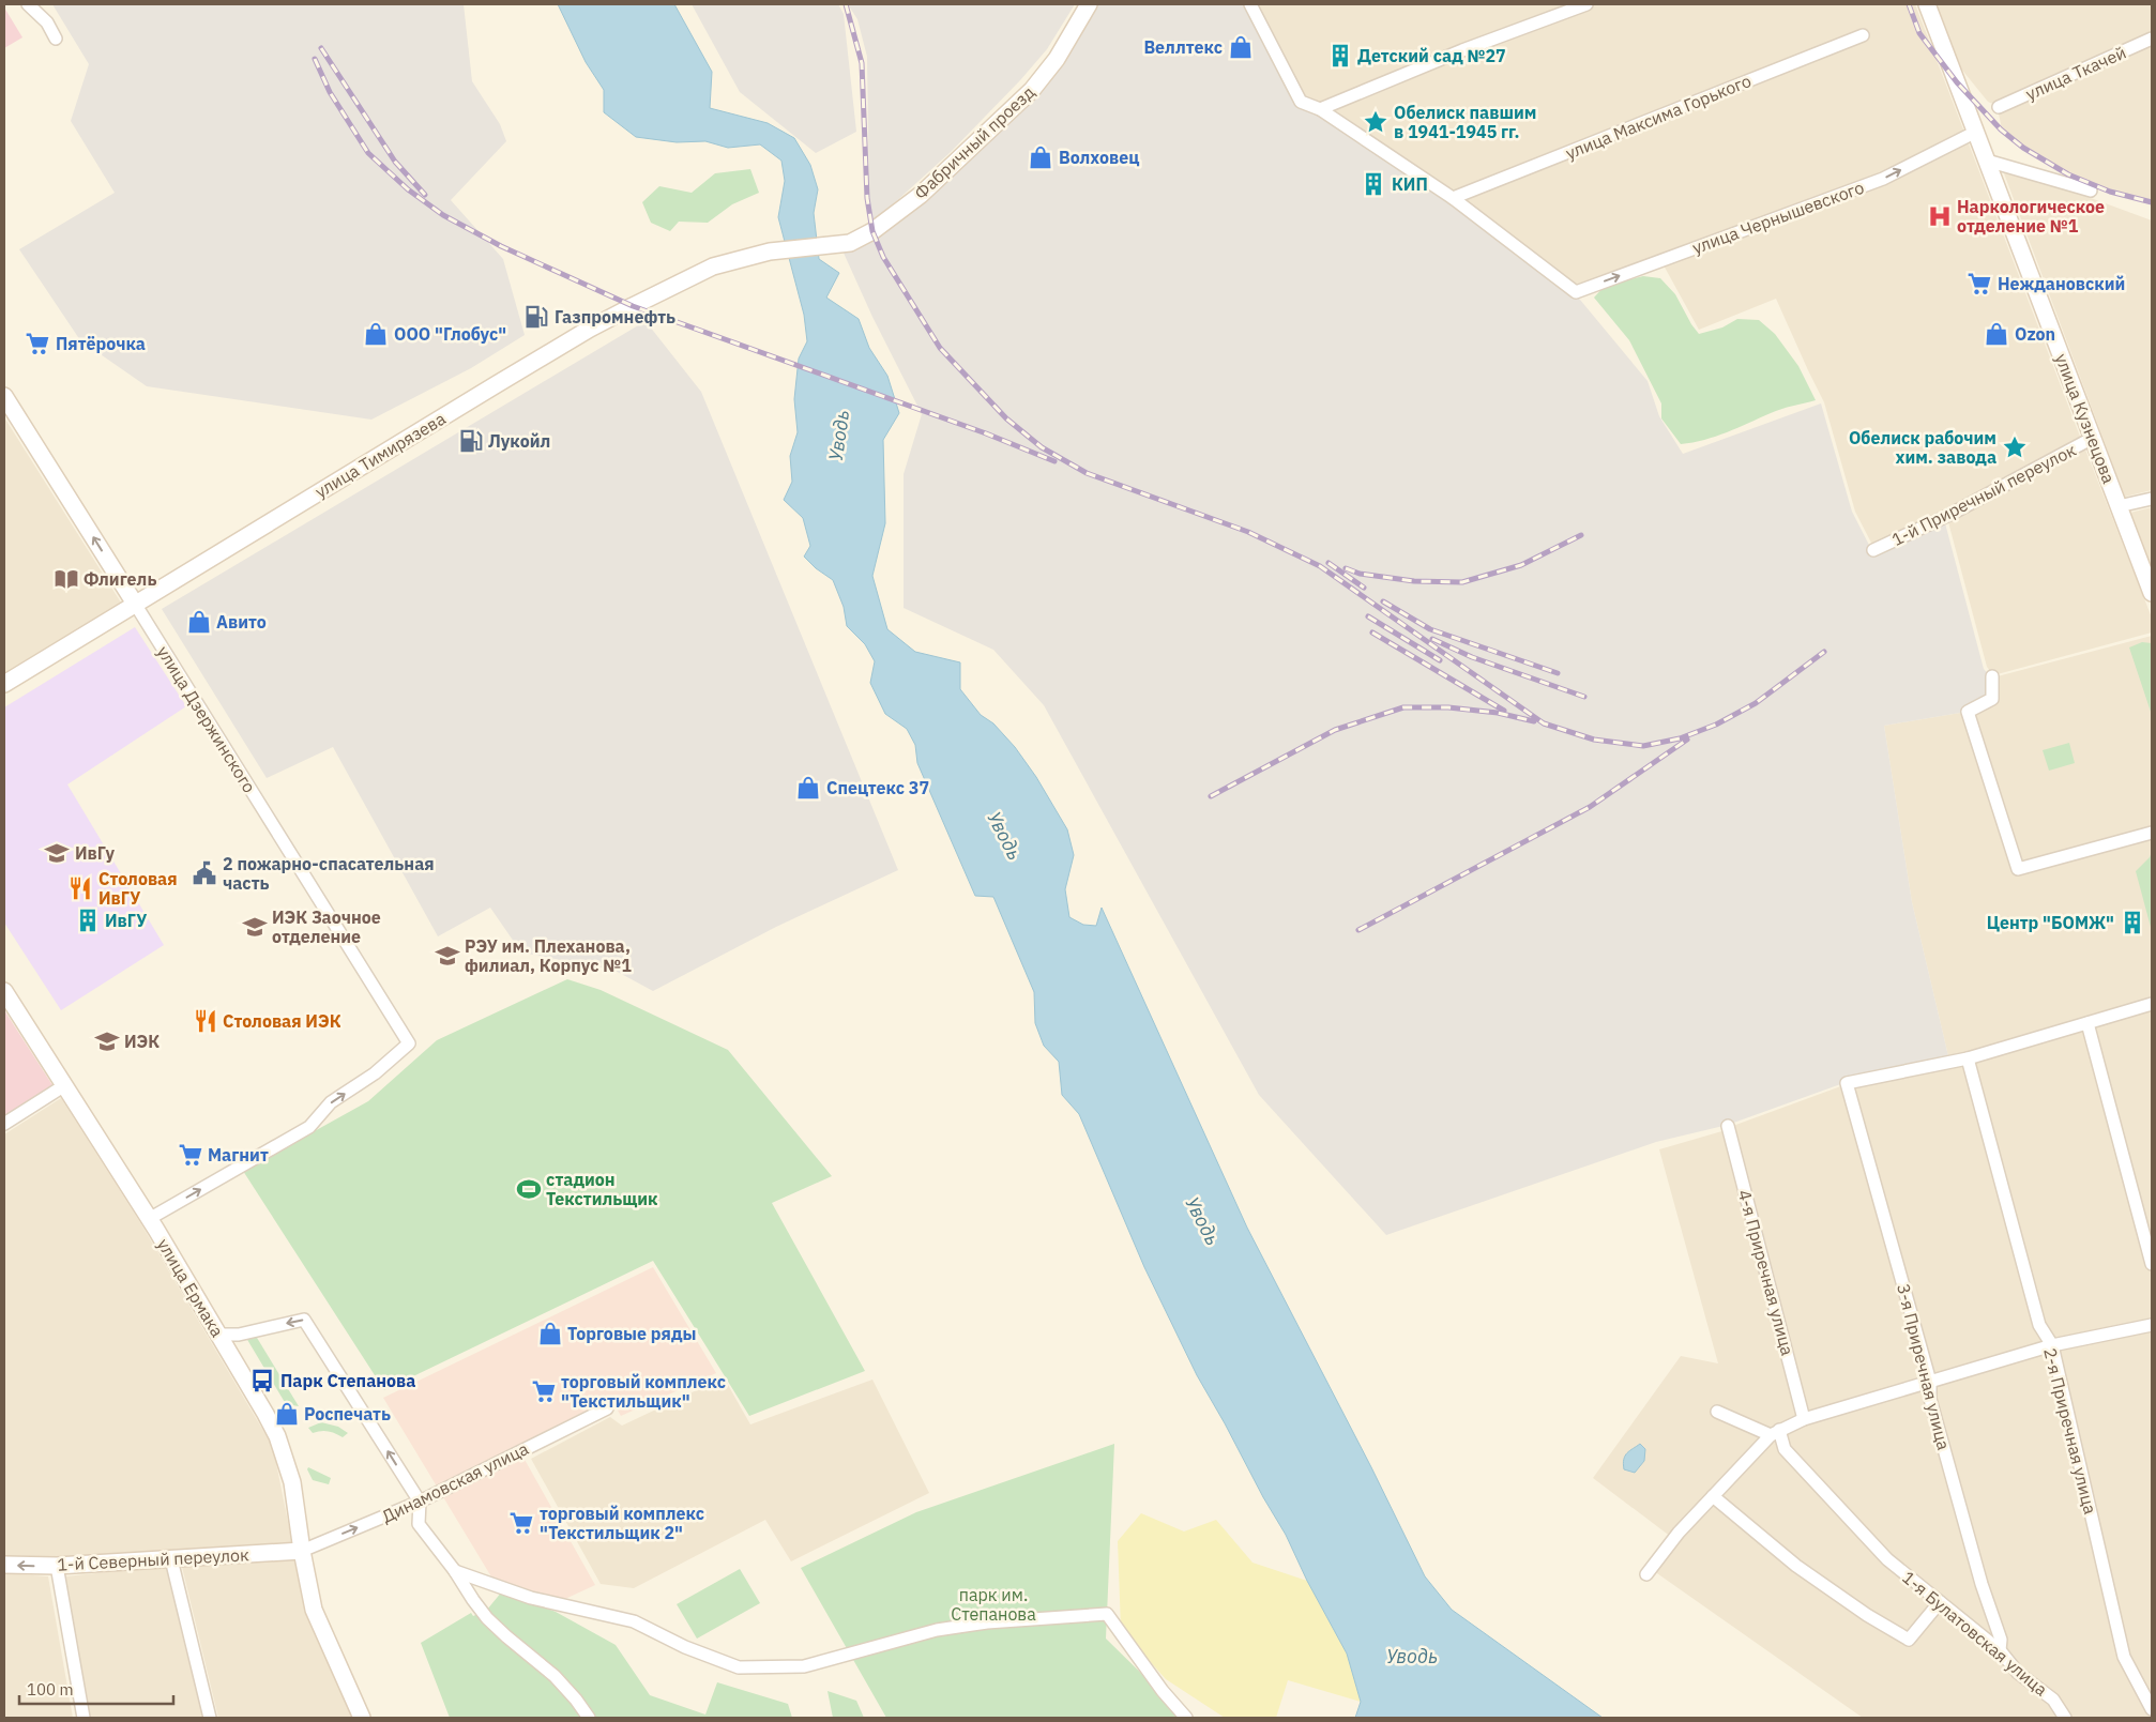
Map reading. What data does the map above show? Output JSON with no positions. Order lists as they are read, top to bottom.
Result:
{
  "streets": {
    "main road": [
      "Фабричный проезд",
      "улица Кузнецова",
      "улица Тимирязева",
      "улица Дзержинского",
      "улица Ермака",
      "1-й Северный переулок"
    ],
    "street": [
      "улица Ткачей",
      "улица Максима Горького",
      "улица Чернышевского",
      "1-й Приречный переулок",
      "4-я Приречная улица",
      "3-я Приречная улица",
      "2-я Приречная улица",
      "Динамовская улица",
      "1-я Булатовская улица"
    ]
  },
  "crossings": [
    ["улица Максима Горького", "улица Чернышевского"],
    ["Фабричный проезд", "улица Тимирязева"],
    ["улица Чернышевского", "улица Кузнецова"],
    ["улица Кузнецова", "1-й Приречный переулок"],
    ["улица Тимирязева", "улица Дзержинского"],
    ["улица Дзержинского", "улица Ермака"],
    ["улица Ермака", "Динамовская улица"],
    ["улица Ермака", "1-й Северный переулок"],
    ["3-я Приречная улица", "2-я Приречная улица"],
    ["3-я Приречная улица", "1-я Булатовская улица"],
    ["Динамовская улица", "1-й Северный переулок"]
  ],
  "one_way": ["улица Чернышевского", "Динамовская улица"],
  "water": ["Уводь"],
  "parks": ["парк им. Степанова"],
  "places": {
    "shop": [
      "Веллтекс",
      "Волховец",
      "ООО \"Глобус\"",
      "Ozon",
      "Авито",
      "Спецтекс 37",
      "Торговые ряды",
      "Роспечать"
    ],
    "building": [
      "Детский сад №27",
      "КИП",
      "ИвГУ",
      "Центр \"БОМЖ\""
    ],
    "place": ["Обелиск павшим в 1941-1945 гг.", "Обелиск рабочим хим. завода"],
    "hospital": ["Наркологическое отделение №1"],
    "supermarket": [
      "Неждановский",
      "Пятёрочка",
      "Магнит",
      "торговый комплекс \"Текстильщик\"",
      "торговый комплекс \"Текстильщик 2\""
    ],
    "fuel station": ["Газпромнефть", "Лукойл"],
    "library": ["Флигель"],
    "school or university": [
      "ИвГу",
      "ИЭК Заочное отделение",
      "РЭУ им. Плеханова, филиал, Корпус №1",
      "ИЭК"
    ],
    "public building": ["2 пожарно-спасательная часть"],
    "restaurant": ["Столовая ИвГУ", "Столовая ИЭК"],
    "sports": ["стадион Текстильщик"],
    "bus stop": ["Парк Степанова"]
  },
  "scale_bar": "100 m"
}
